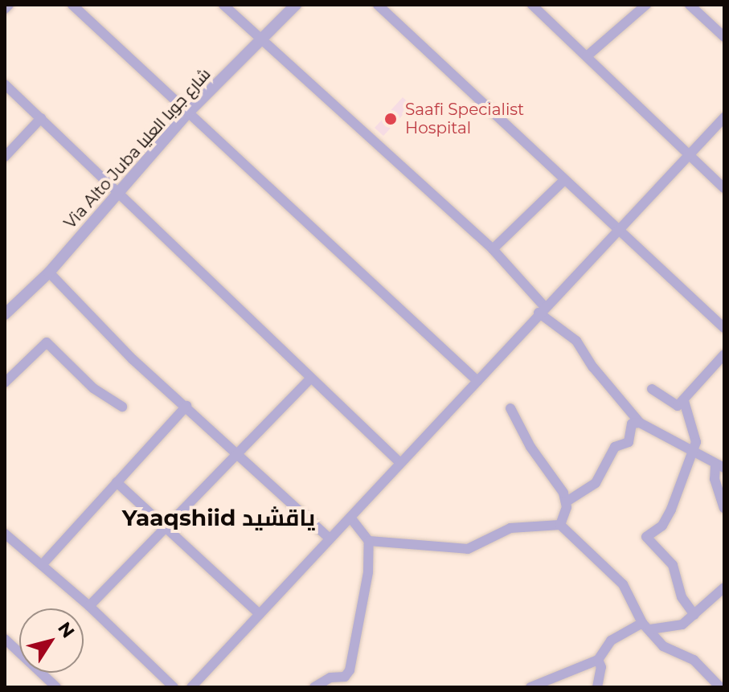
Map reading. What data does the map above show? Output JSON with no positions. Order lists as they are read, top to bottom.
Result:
{
  "streets": {
    "street": ["Via Alto Juba شارع جوبا العليا"]
  },
  "districts": ["Yaaqshiid ياقشيد"],
  "places": ["Saafi Specialist Hospital"],
  "north": "top right"
}
